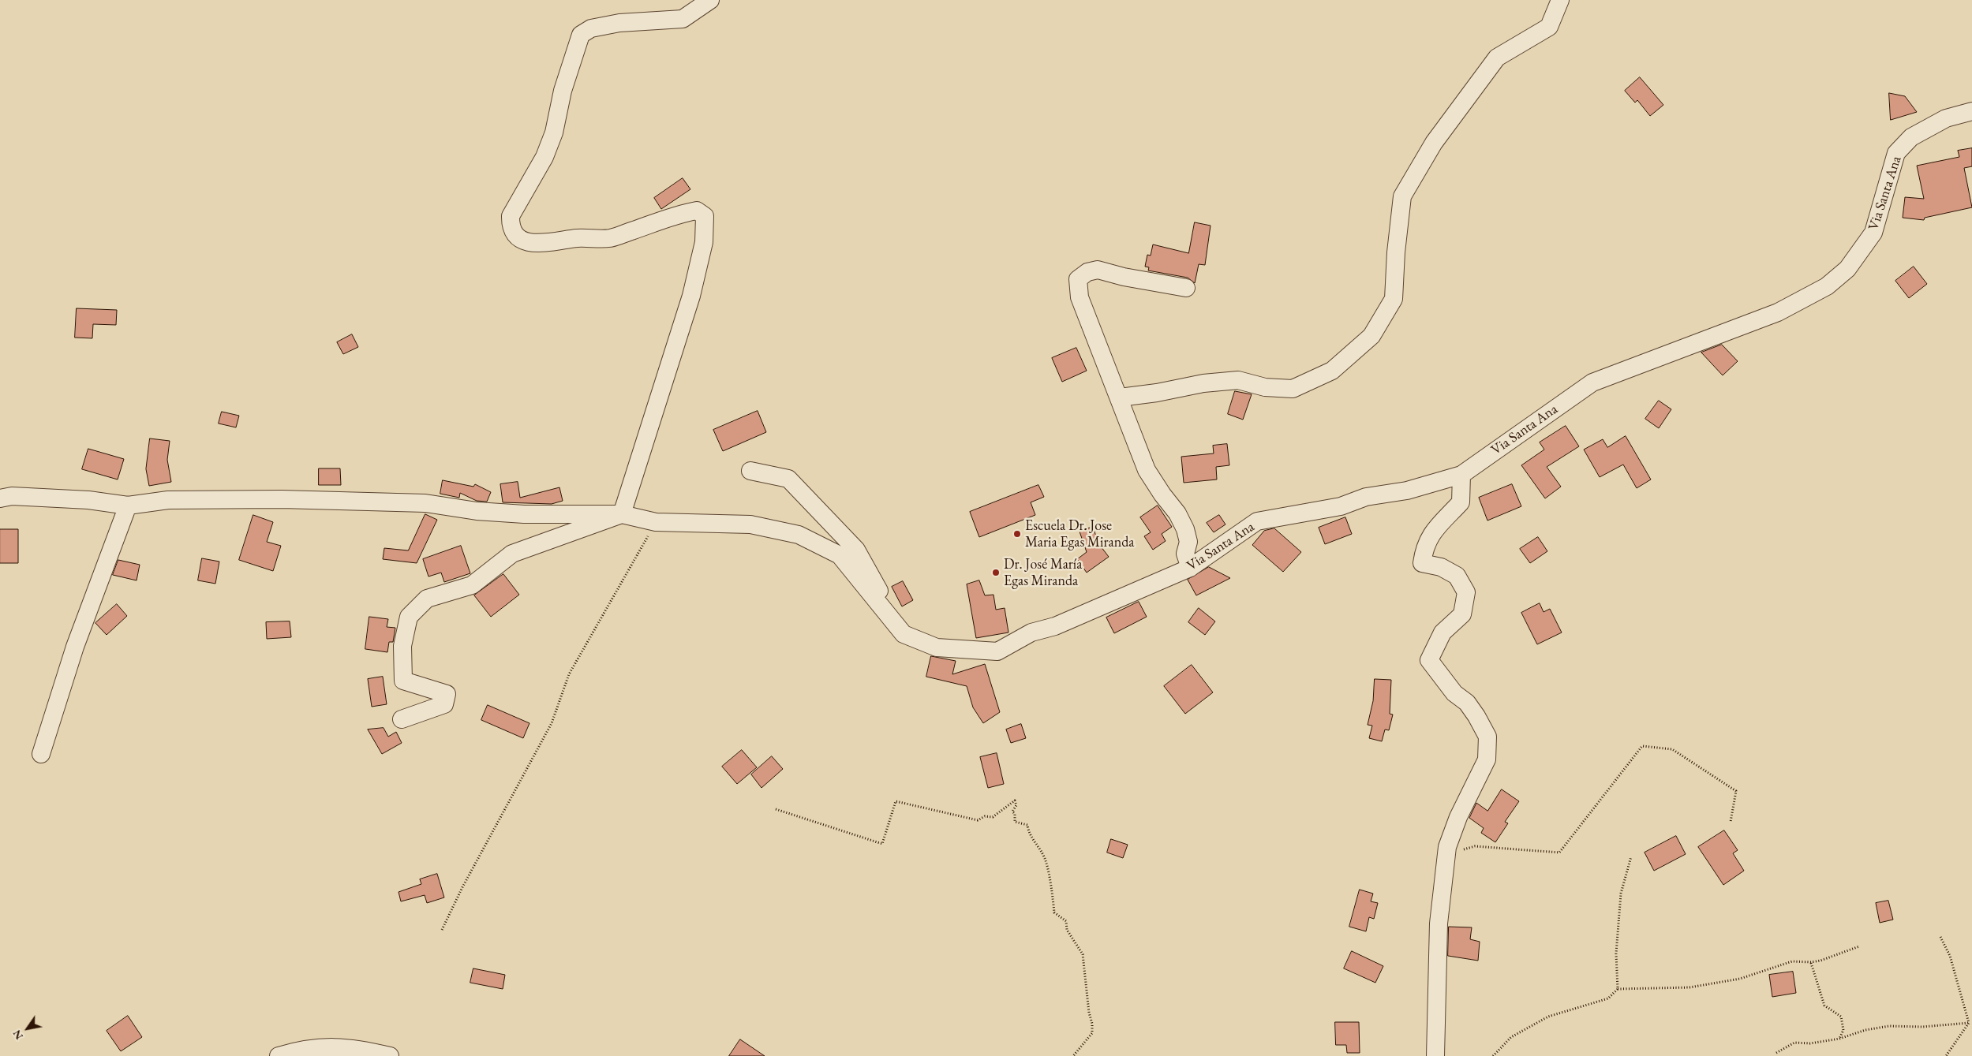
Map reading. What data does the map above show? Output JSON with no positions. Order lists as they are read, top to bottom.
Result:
{
  "streets": {
    "street": ["Via Santa Ana"]
  },
  "places": ["Escuela Dr. Jose Maria Egas Miranda", "Dr. José María Egas Miranda"],
  "north": "bottom left"
}
